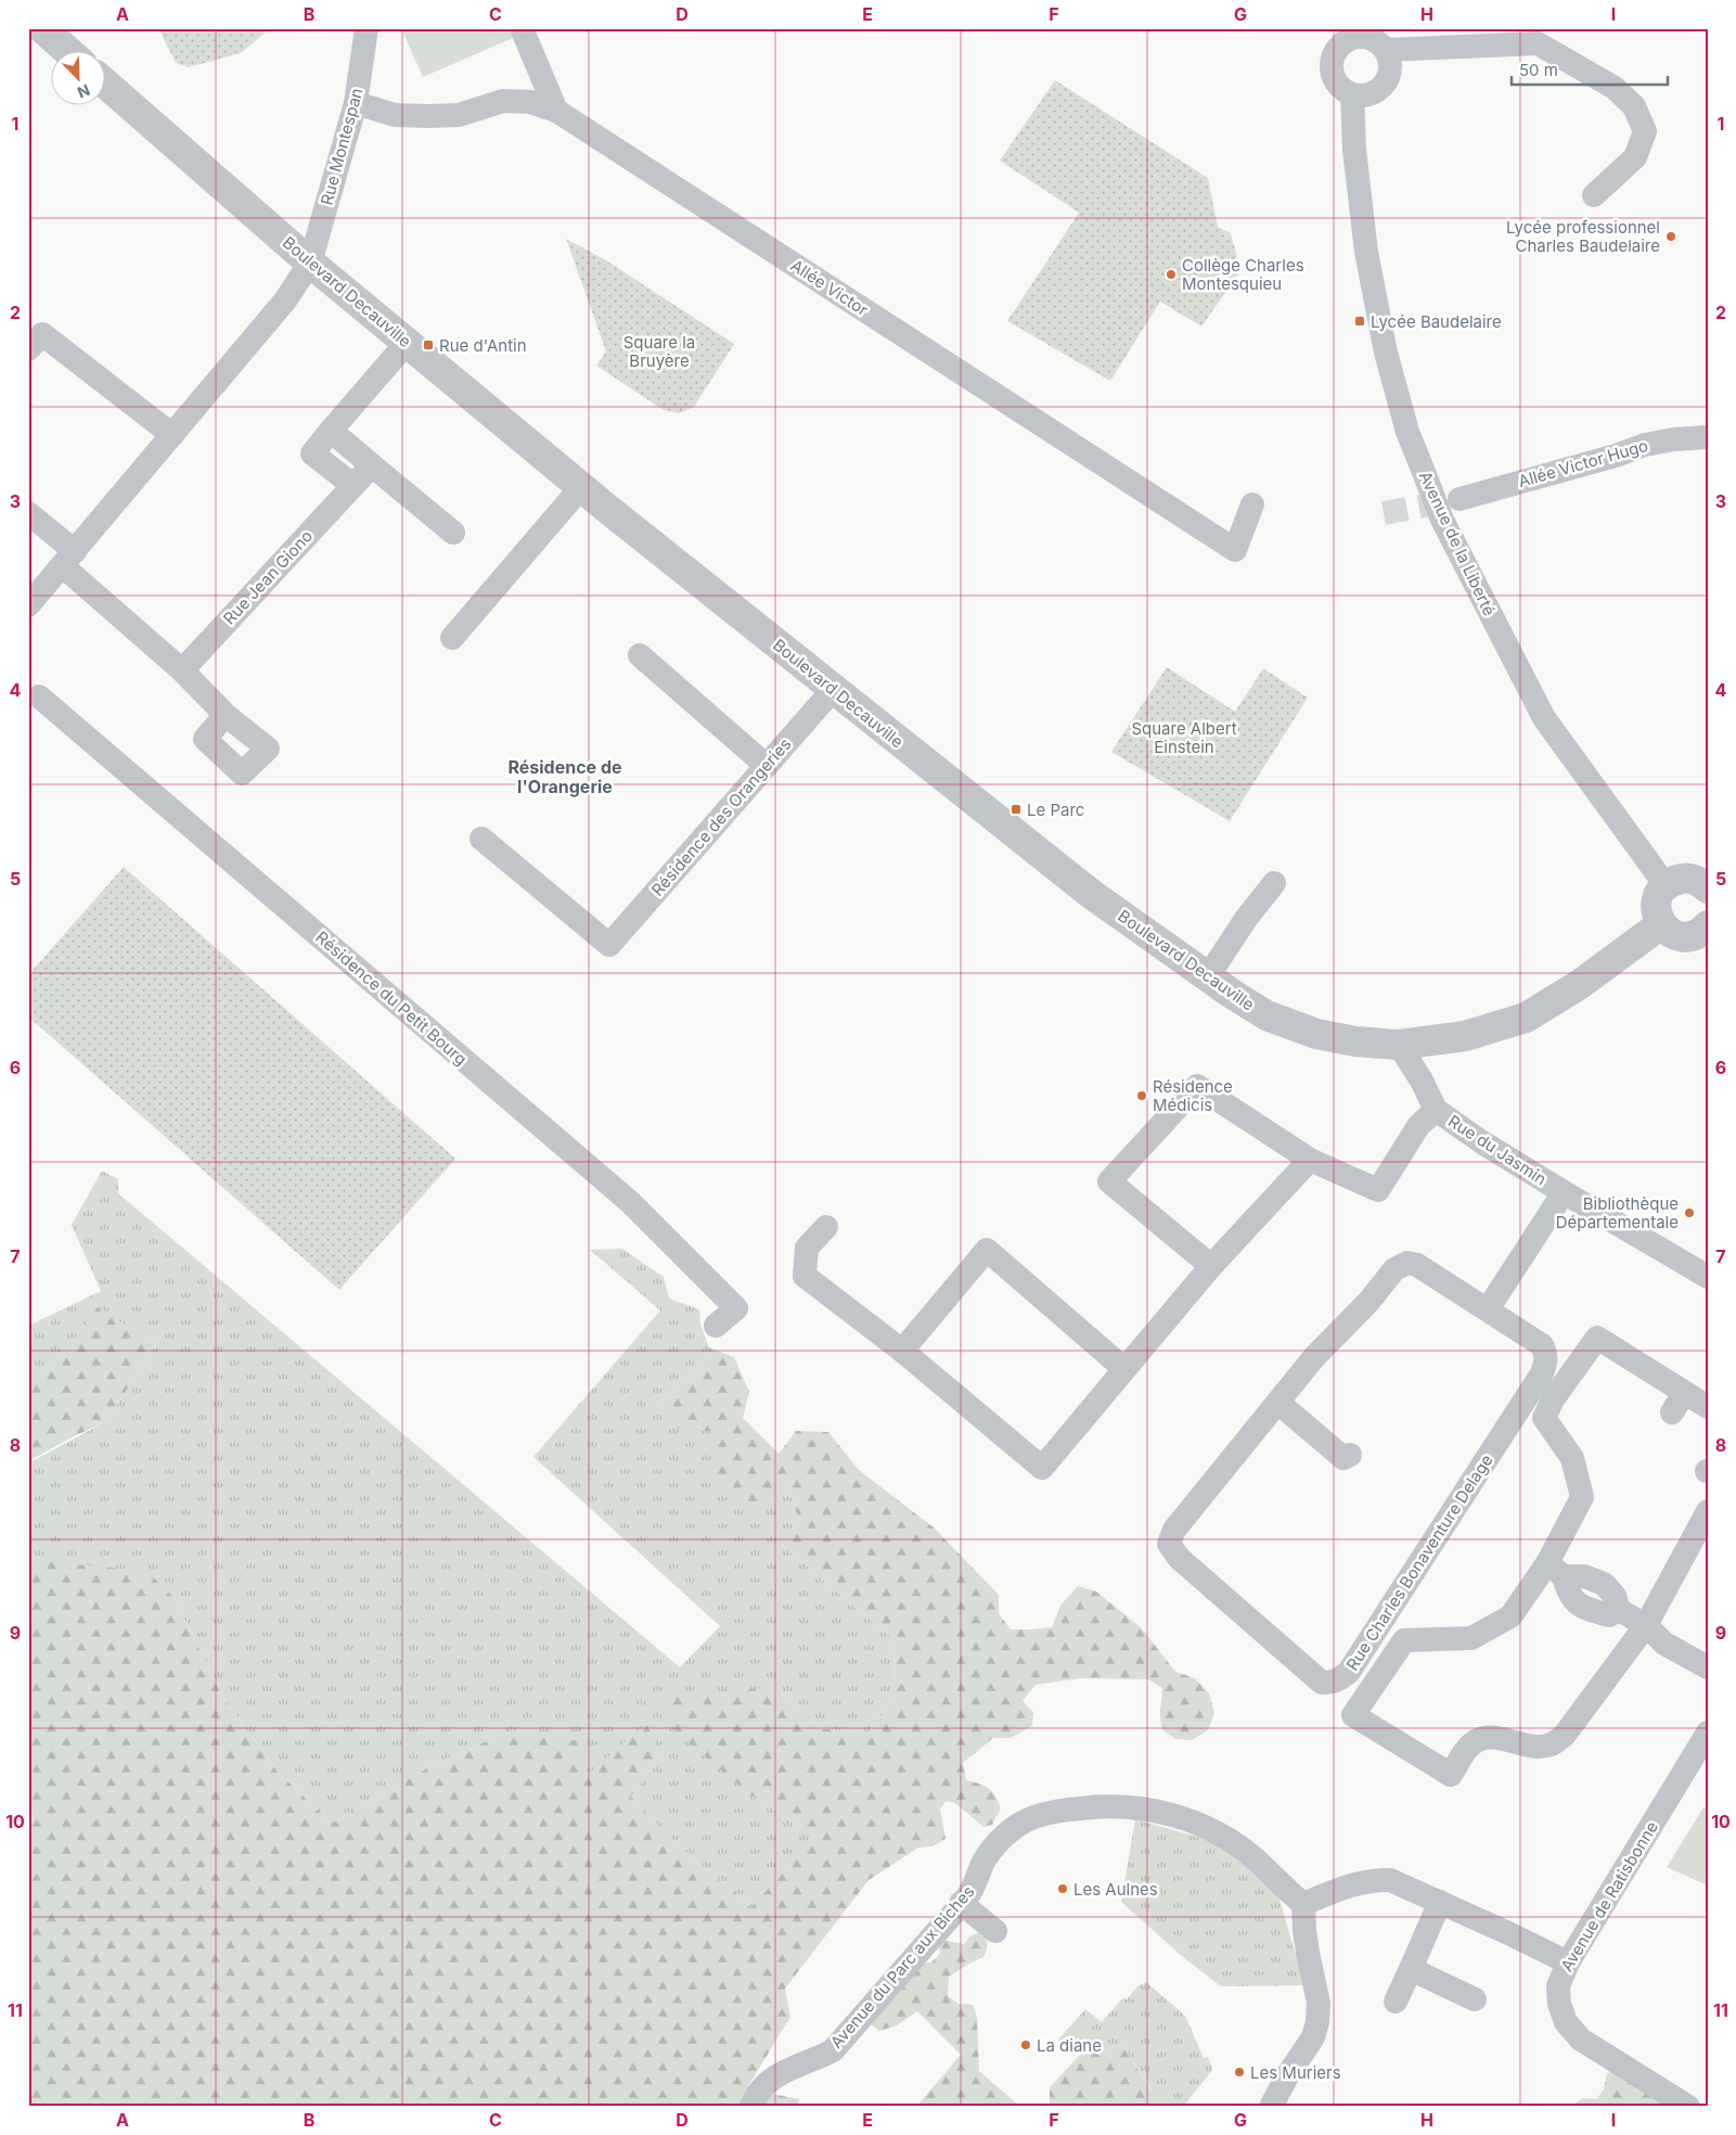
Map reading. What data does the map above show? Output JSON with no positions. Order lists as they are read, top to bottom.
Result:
{
  "streets": {
    "street": [
      "Rue Montespan",
      "Allée Victor",
      "Boulevard Decauville",
      "Allée Victor Hugo",
      "Avenue de la Liberté",
      "Rue Jean Giono",
      "Résidence des Orangeries",
      "Résidence du Petit Bourg",
      "Rue du Jasmin",
      "Rue Charles Bonaventure Delage",
      "Avenue de Ratisbonne",
      "Avenue du Parc aux Biches"
    ]
  },
  "crossings": [
    ["Rue Montespan", "Allée Victor"],
    ["Rue Montespan", "Boulevard Decauville"],
    ["Boulevard Decauville", "Résidence des Orangeries"],
    ["Boulevard Decauville", "Rue du Jasmin"]
  ],
  "districts": ["Résidence de l'Orangerie"],
  "parks": ["Square la Bruyère", "Square Albert Einstein"],
  "places": {
    "other": [
      "Lycée professionnel Charles Baudelaire",
      "Collège Charles Montesquieu",
      "Résidence Médicis",
      "Bibliothèque Départementale",
      "Les Aulnes",
      "La diane",
      "Les Muriers"
    ],
    "transit": ["Lycée Baudelaire", "Rue d'Antin", "Le Parc"]
  },
  "scale_bar": "50 m",
  "north": "bottom right",
  "grid": {
    "columns": [
      "A",
      "B",
      "C",
      "D",
      "E",
      "F",
      "G",
      "H",
      "I"
    ],
    "rows": [
      "1",
      "2",
      "3",
      "4",
      "5",
      "6",
      "7",
      "8",
      "9",
      "10",
      "11"
    ]
  }
}
